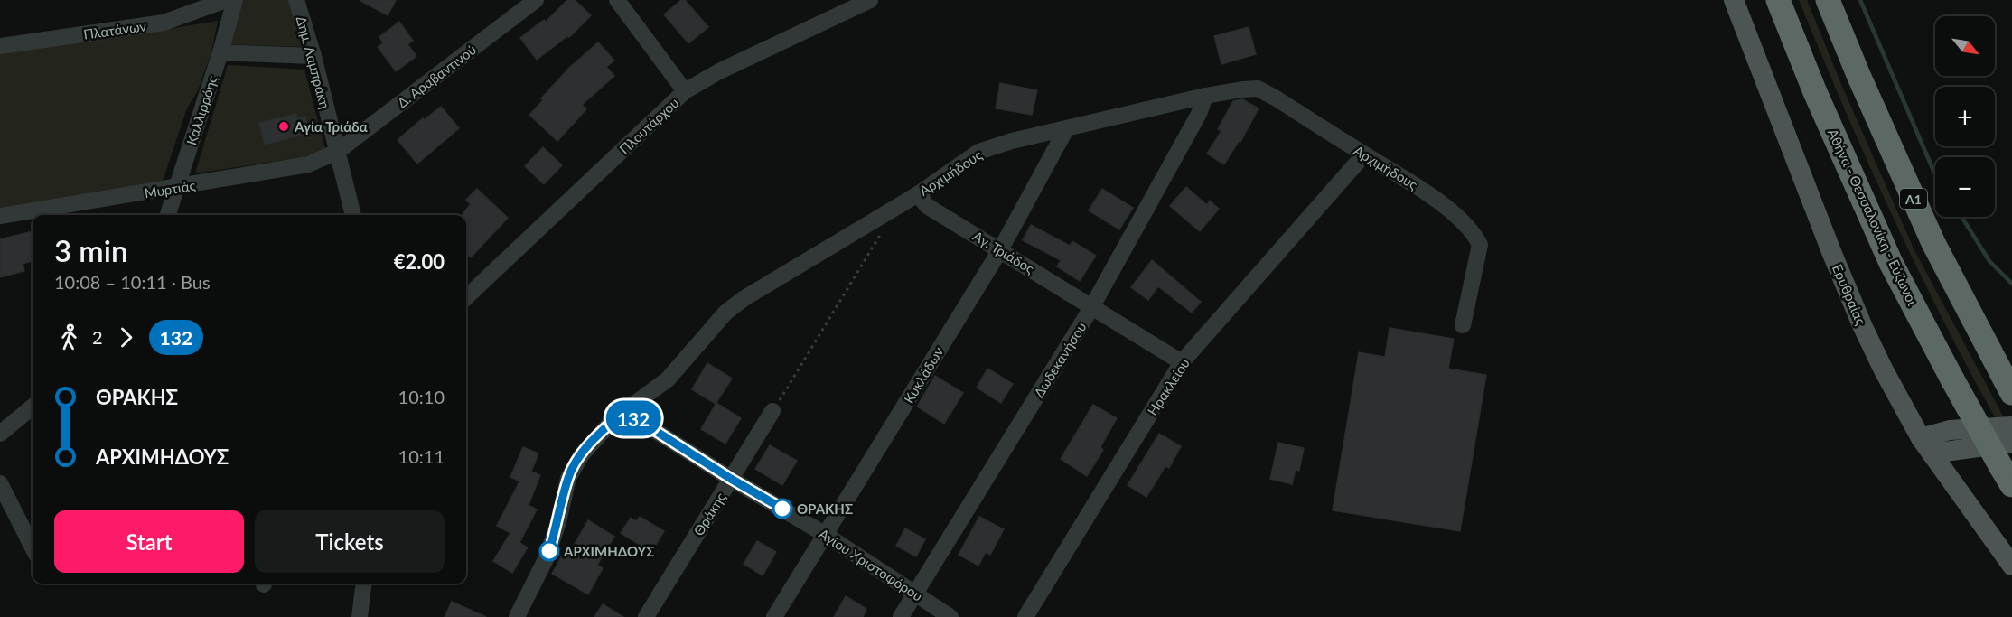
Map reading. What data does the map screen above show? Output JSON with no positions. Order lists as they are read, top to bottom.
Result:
{
  "streets": {
    "highway": ["Α1", "Αθήνα - Θεσσαλονίκη - Εύζωνοι"],
    "main road": ["Ερυθραίας"],
    "street": [
      "Πλατάνων",
      "Δημ. Λαμπράκη",
      "Δ. Αραβαντινού",
      "Καλλιρρόης",
      "Πλουτάρχου",
      "Αρχιμήδους",
      "Μυρτιάς",
      "Αγ. Τριάδος",
      "Δωδεκανήσου",
      "Κυκλάδων",
      "Ηρακλείου",
      "Θράκης",
      "Αγίου Χριστοφόρου"
    ]
  },
  "crossings": [
    ["Δημ. Λαμπράκη", "Δ. Αραβαντινού"],
    ["Δημ. Λαμπράκη", "Μυρτιάς"],
    ["Δ. Αραβαντινού", "Μυρτιάς"],
    ["Καλλιρρόης", "Μυρτιάς"],
    ["Αρχιμήδους", "Αγ. Τριάδος"],
    ["Αρχιμήδους", "Δωδεκανήσου"],
    ["Αρχιμήδους", "Κυκλάδων"],
    ["Αρχιμήδους", "Ηρακλείου"],
    ["Αρχιμήδους", "Αγίου Χριστοφόρου"],
    ["Αγ. Τριάδος", "Δωδεκανήσου"],
    ["Αγ. Τριάδος", "Κυκλάδων"],
    ["Αγ. Τριάδος", "Ηρακλείου"],
    ["Δωδεκανήσου", "Αγίου Χριστοφόρου"],
    ["Κυκλάδων", "Αγίου Χριστοφόρου"],
    ["Θράκης", "Αγίου Χριστοφόρου"]
  ],
  "places": ["Αγία Τριάδα", "ΘΡΑΚΗΣ", "ΑΡΧΙΜΗΔΟΥΣ"],
  "lines": ["bus line 132"],
  "north": "bottom right",
  "page": {
    "on_map": "132",
    "map_buttons": ["+", "−"],
    "heading": ["3 min", "10:08 – 10:11 · Bus", "€2.00"],
    "legs": ["2", "132"],
    "list": [
      {
        "name": "ΘΡΑΚΗΣ",
        "value": "10:10"
      },
      {
        "name": "ΑΡΧΙΜΗΔΟΥΣ",
        "value": "10:11"
      }
    ],
    "buttons": ["Start", "Tickets"]
  }
}
